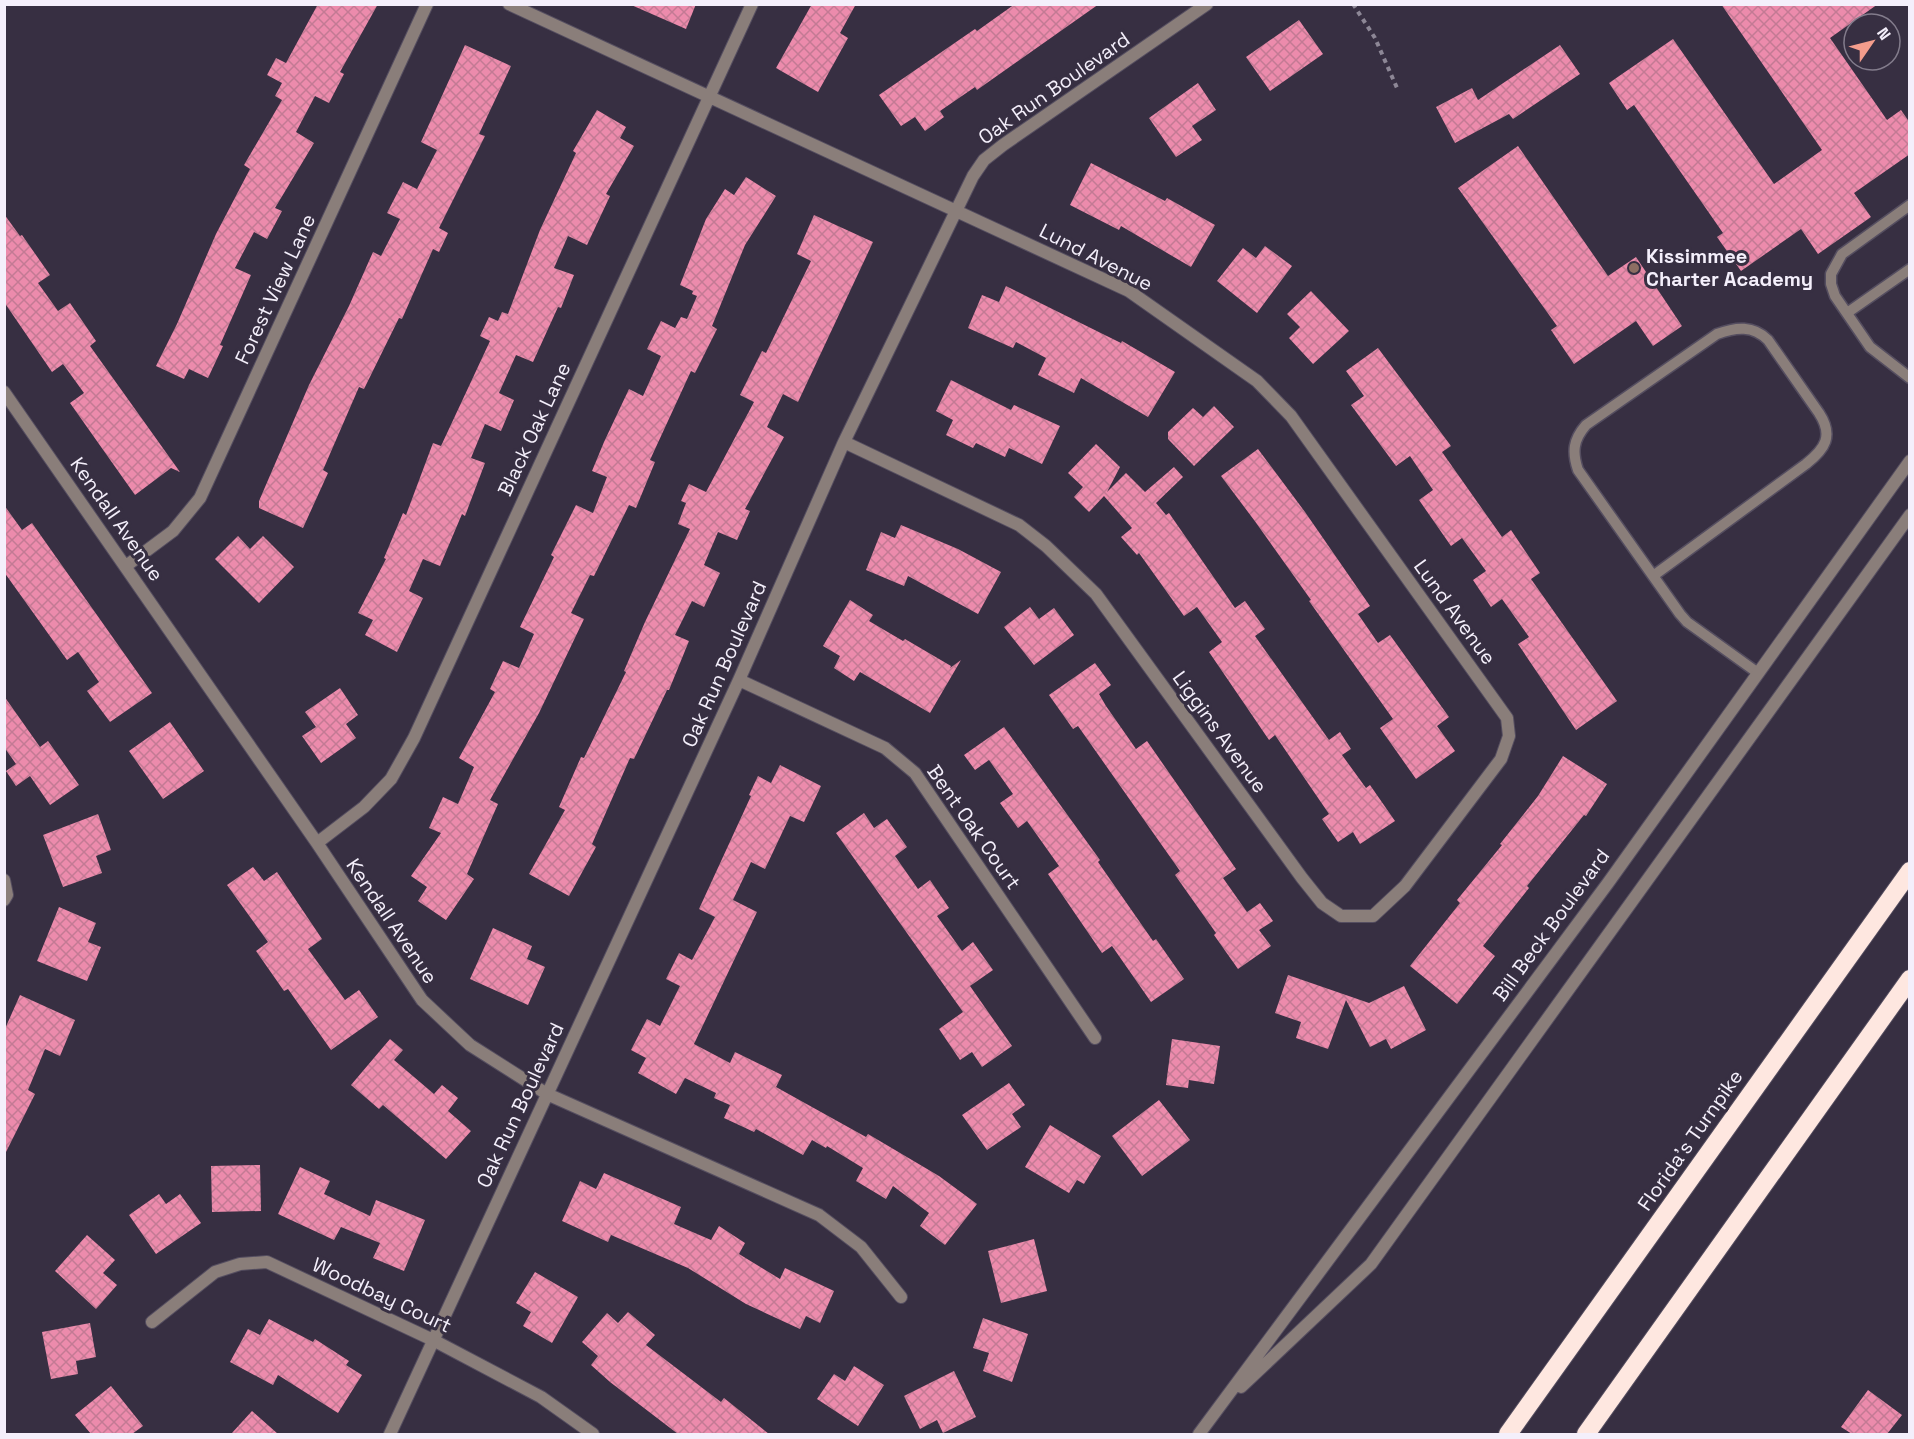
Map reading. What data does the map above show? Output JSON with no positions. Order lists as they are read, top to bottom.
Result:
{
  "streets": {
    "highway": ["Florida's Turnpike"],
    "street": [
      "Oak Run Boulevard",
      "Lund Avenue",
      "Forest View Lane",
      "Black Oak Lane",
      "Kendall Avenue",
      "Liggins Avenue",
      "Bent Oak Court",
      "Bill Beck Boulevard",
      "Woodbay Court"
    ]
  },
  "crossings": [
    ["Oak Run Boulevard", "Lund Avenue"],
    ["Oak Run Boulevard", "Kendall Avenue"],
    ["Oak Run Boulevard", "Liggins Avenue"],
    ["Oak Run Boulevard", "Bent Oak Court"],
    ["Oak Run Boulevard", "Woodbay Court"],
    ["Lund Avenue", "Black Oak Lane"],
    ["Lund Avenue", "Liggins Avenue"],
    ["Forest View Lane", "Kendall Avenue"],
    ["Black Oak Lane", "Kendall Avenue"]
  ],
  "places": ["Kissimmee Charter Academy"],
  "north": "top right"
}
